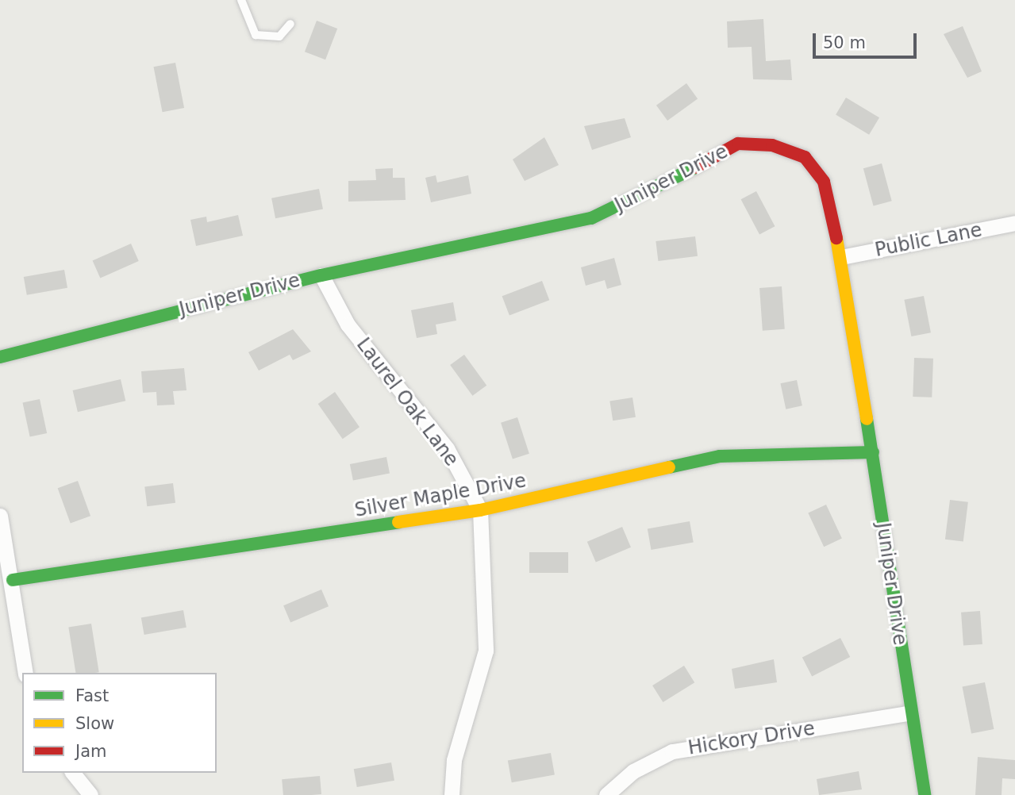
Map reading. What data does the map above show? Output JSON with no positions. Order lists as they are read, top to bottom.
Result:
{
  "streets": {
    "street": [
      "Juniper Drive",
      "Public Lane",
      "Laurel Oak Lane",
      "Silver Maple Drive",
      "Hickory Drive"
    ]
  },
  "crossings": [
    ["Juniper Drive", "Public Lane"],
    ["Juniper Drive", "Laurel Oak Lane"],
    ["Juniper Drive", "Silver Maple Drive"],
    ["Juniper Drive", "Hickory Drive"],
    ["Laurel Oak Lane", "Silver Maple Drive"]
  ],
  "legend": ["Fast", "Slow", "Jam"],
  "scale_bar": "50 m"
}
